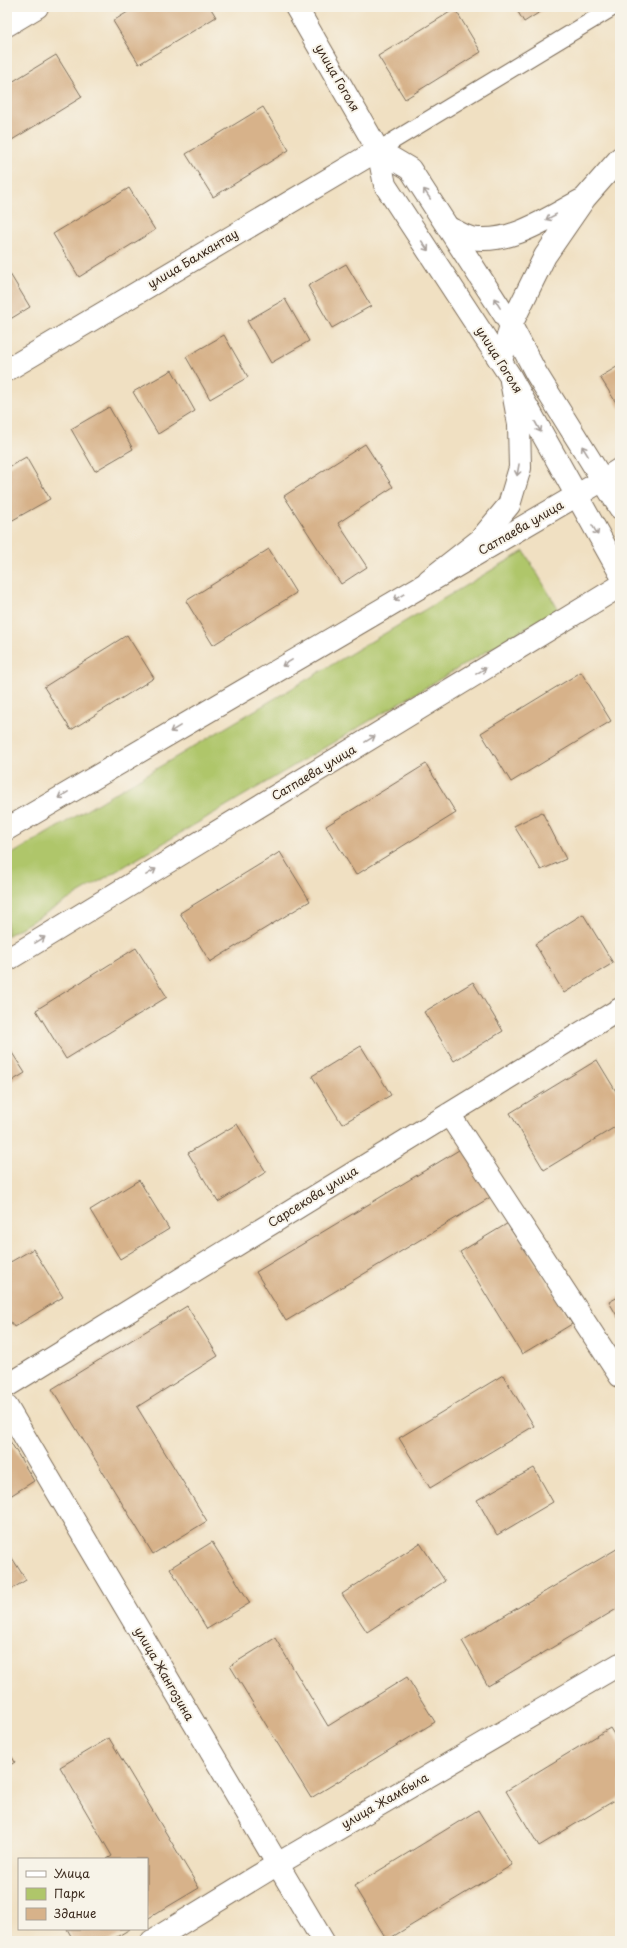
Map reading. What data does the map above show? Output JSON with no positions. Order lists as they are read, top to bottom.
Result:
{
  "streets": {
    "main road": [
      "улица Гоголя",
      "улица Балкантау",
      "Сатпаева улица",
      "Сарсекова улица",
      "улица Жангозина",
      "улица Жамбыла"
    ]
  },
  "crossings": [
    ["улица Гоголя", "улица Балкантау"],
    ["улица Гоголя", "Сатпаева улица"],
    ["улица Жангозина", "улица Жамбыла"]
  ],
  "legend": ["Улица", "Парк", "Здание"]
}
